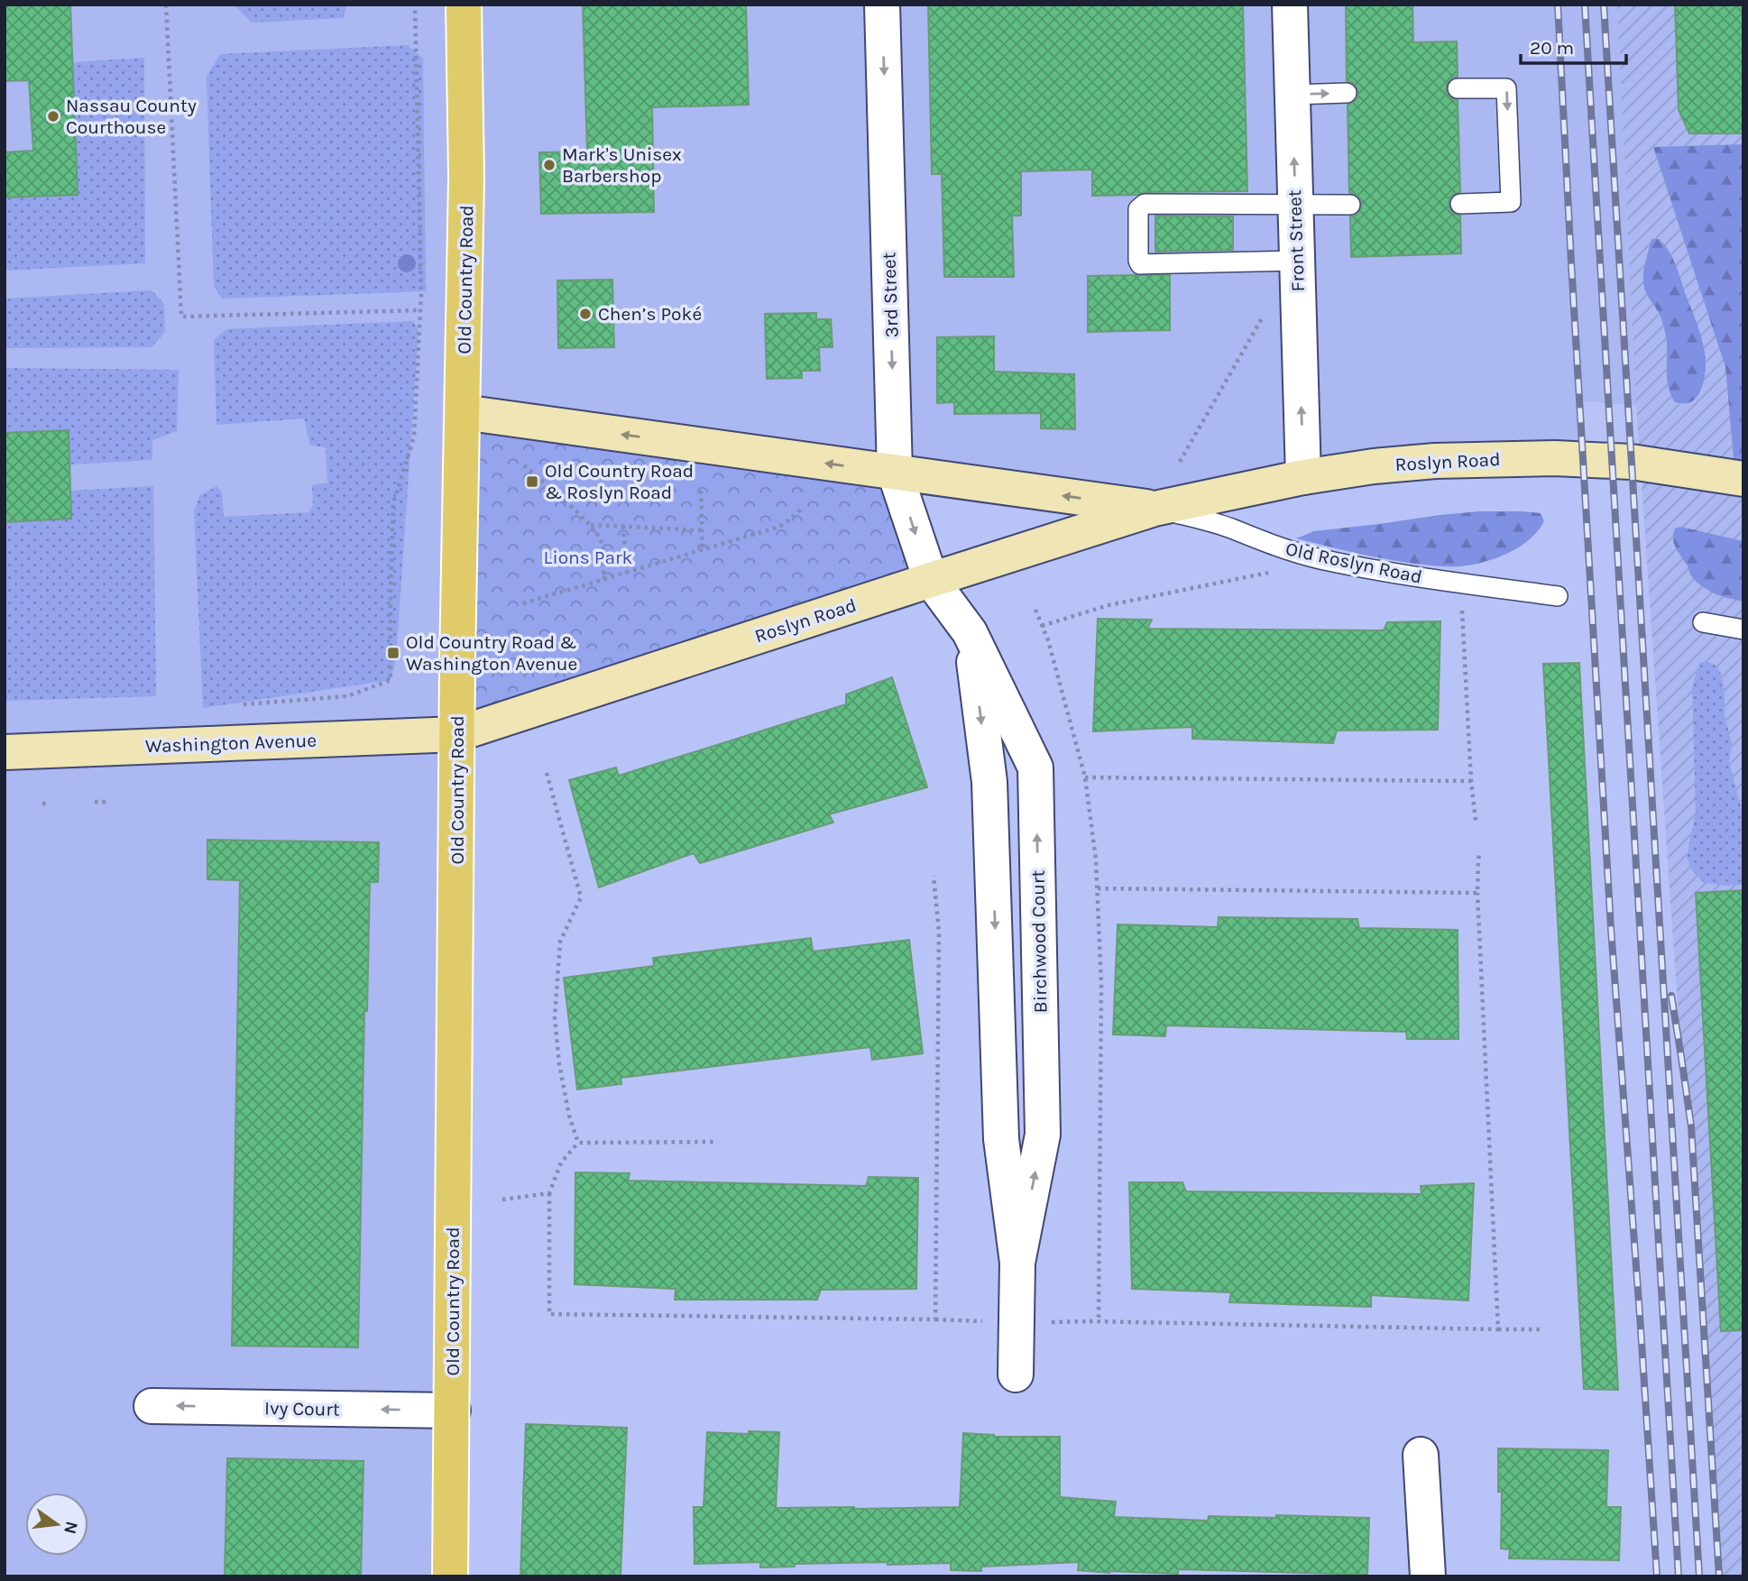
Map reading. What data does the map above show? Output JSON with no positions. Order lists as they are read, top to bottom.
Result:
{
  "streets": {
    "main road": ["Old Country Road", "Roslyn Road", "Washington Avenue"],
    "street": [
      "Front Street",
      "3rd Street",
      "Birchwood Court",
      "Ivy Court"
    ],
    "lane": ["Old Roslyn Road"]
  },
  "crossings": [
    ["Front Street", "Roslyn Road"],
    ["Old Country Road", "Roslyn Road"],
    ["Old Country Road", "Washington Avenue"],
    ["Old Country Road", "Ivy Court"],
    ["3rd Street", "Roslyn Road"],
    ["3rd Street", "Birchwood Court"],
    ["Roslyn Road", "Old Roslyn Road"],
    ["Roslyn Road", "Washington Avenue"],
    ["Roslyn Road", "Birchwood Court"]
  ],
  "one_way": ["Front Street", "3rd Street", "Ivy Court"],
  "parks": ["Lions Park"],
  "places": {
    "other": ["Nassau County Courthouse", "Mark's Unisex Barbershop", "Chen’s Poké"],
    "transit": ["Old Country Road & Roslyn Road", "Old Country Road & Washington Avenue"]
  },
  "scale_bar": "20 m",
  "north": "right"
}
